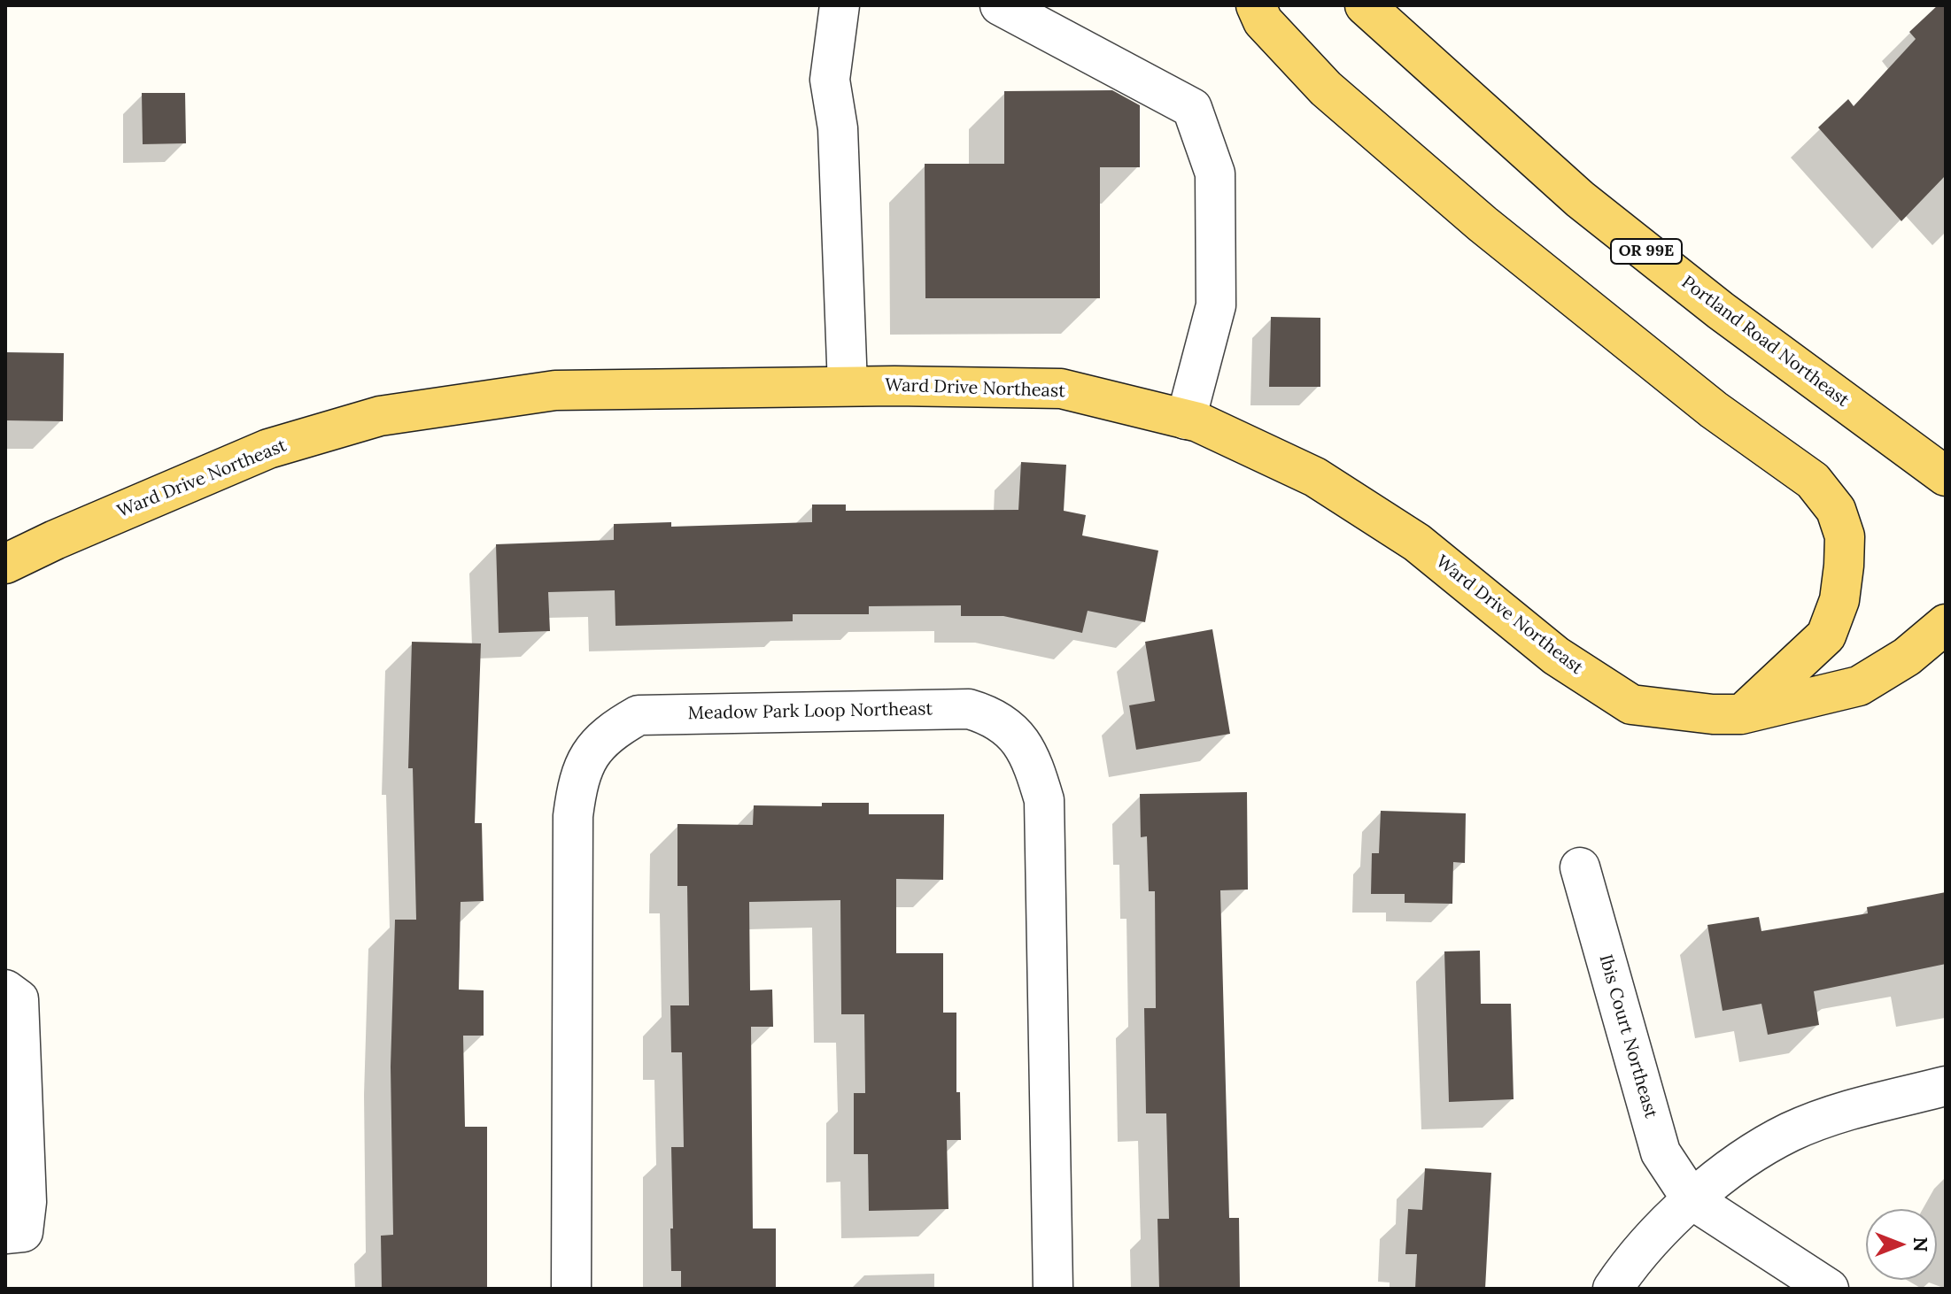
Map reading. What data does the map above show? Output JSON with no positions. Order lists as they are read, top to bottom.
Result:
{
  "streets": {
    "main road": ["OR 99E", "Portland Road Northeast", "Ward Drive Northeast"],
    "street": ["Meadow Park Loop Northeast", "Ibis Court Northeast"]
  },
  "north": "right"
}
